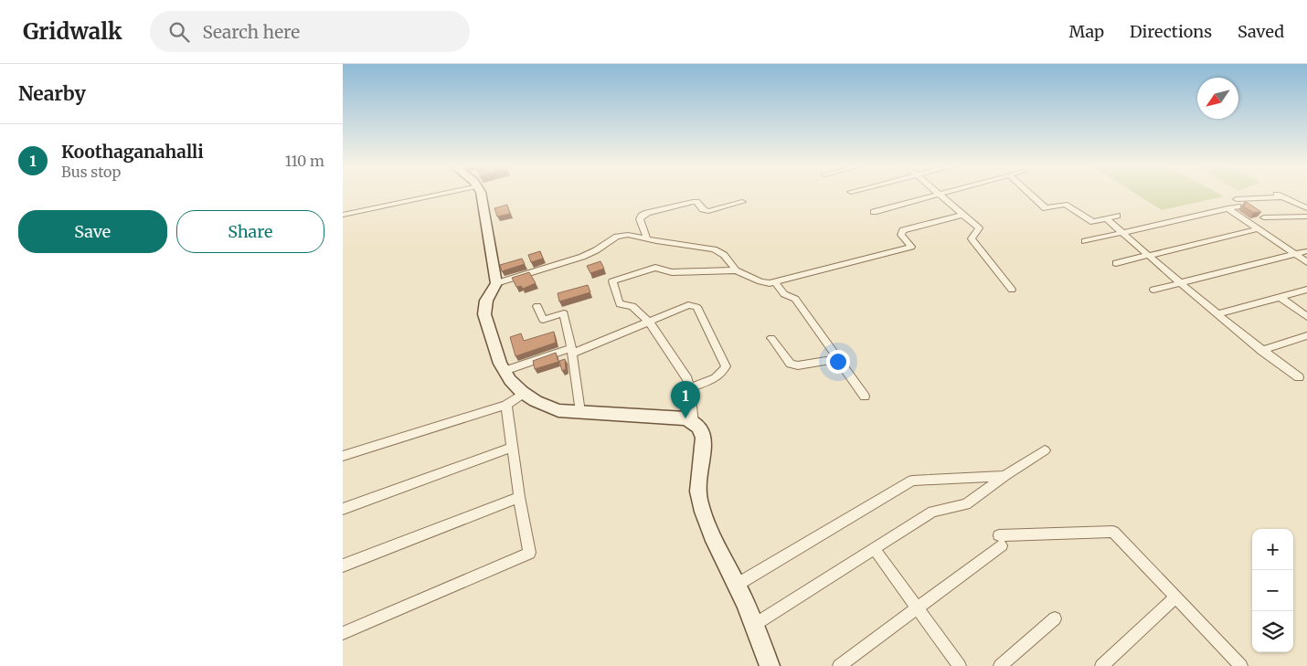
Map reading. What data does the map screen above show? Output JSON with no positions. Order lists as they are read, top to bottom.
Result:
{
  "north": "bottom left",
  "page": {
    "header": "Gridwalk",
    "search": "Search here",
    "nav": ["Map", "Directions", "Saved"],
    "heading": "Nearby",
    "list": [
      {
        "mark": "1",
        "name": "Koothaganahalli",
        "note": "Bus stop",
        "value": "110 m"
      }
    ],
    "buttons": ["Save", "Share"],
    "pins": "1",
    "map_buttons": ["+", "−"]
  }
}
